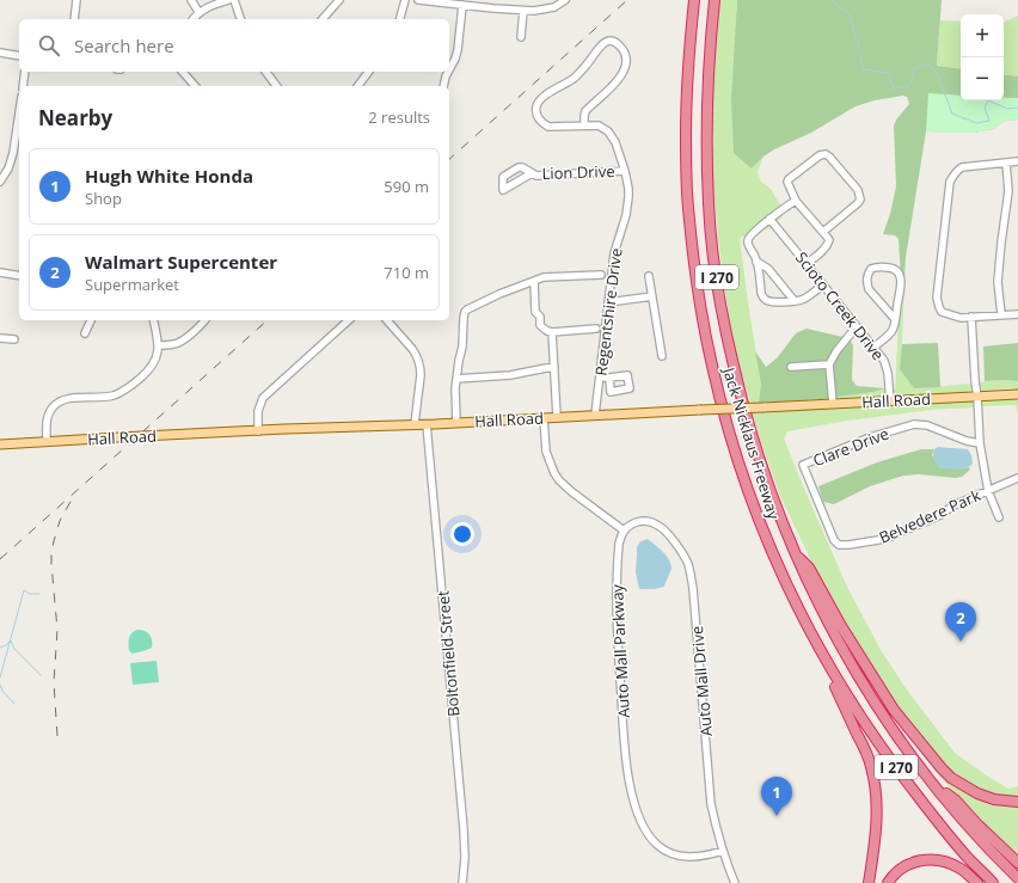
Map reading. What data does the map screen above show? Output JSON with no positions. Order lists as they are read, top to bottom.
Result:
{
  "streets": {
    "highway": ["I 270", "Jack Nicklaus Freeway"],
    "main road": ["Hall Road"],
    "street": [
      "Lion Drive",
      "Scioto Creek Drive",
      "Regentshire Drive",
      "Clare Drive",
      "Belvedere Park",
      "Auto Mall Parkway",
      "Boltonfield Street",
      "Auto Mall Drive"
    ]
  },
  "crossings": [
    ["Lion Drive", "Regentshire Drive"],
    ["Scioto Creek Drive", "Hall Road"],
    ["Regentshire Drive", "Hall Road"],
    ["Hall Road", "Boltonfield Street"],
    ["Clare Drive", "Belvedere Park"],
    ["Auto Mall Parkway", "Auto Mall Drive"]
  ],
  "page": {
    "map_buttons": ["+", "−"],
    "search": "Search here",
    "heading": ["Nearby", "2 results"],
    "list": [
      {
        "mark": "1",
        "name": "Hugh White Honda",
        "note": "Shop",
        "value": "590 m"
      },
      {
        "mark": "2",
        "name": "Walmart Supercenter",
        "note": "Supermarket",
        "value": "710 m"
      }
    ],
    "pins": ["2", "1"]
  }
}
